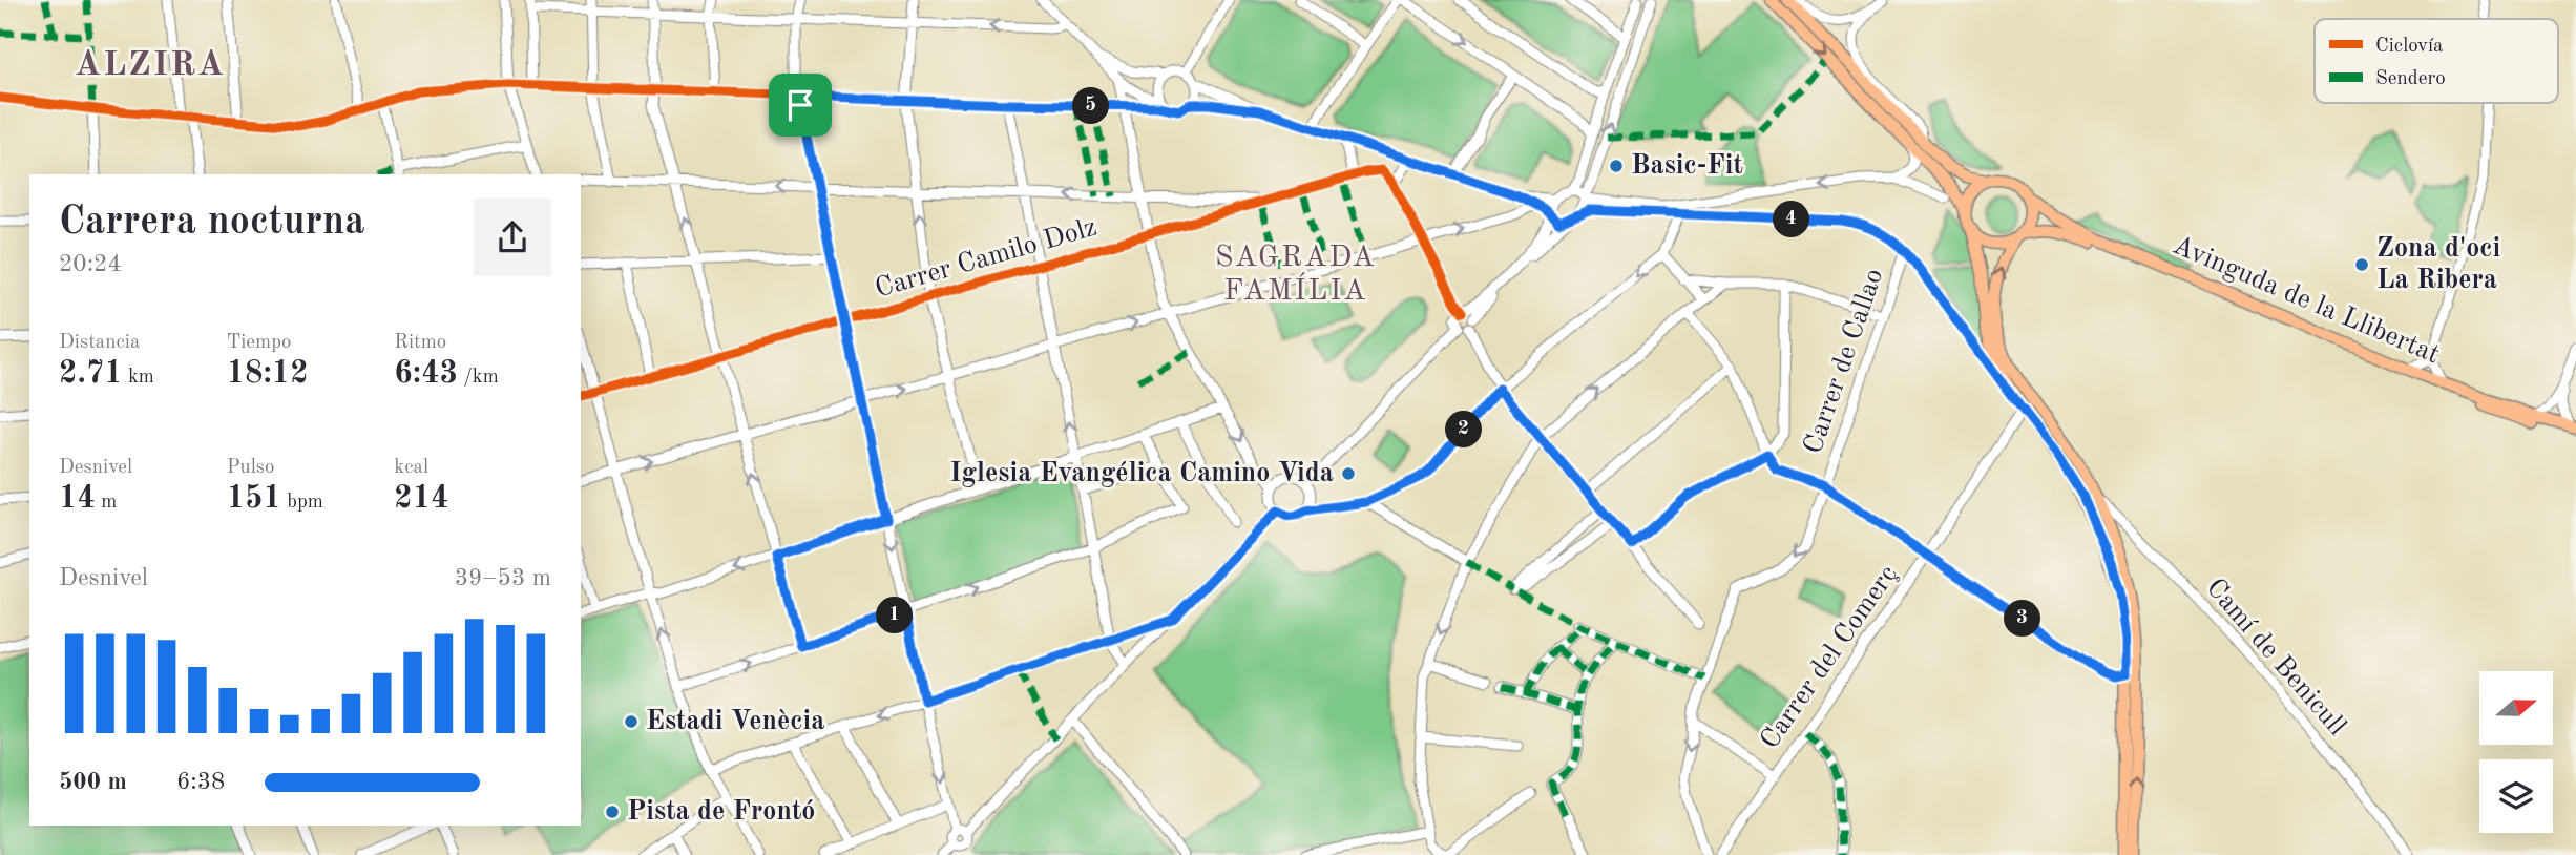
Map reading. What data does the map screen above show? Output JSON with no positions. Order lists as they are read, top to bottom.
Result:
{
  "streets": {
    "main road": ["Avinguda de la Llibertat"],
    "street": [
      "Carrer Camilo Dolz",
      "Carrer de Callao",
      "Carrer del Comerç",
      "Camí de Benicull"
    ]
  },
  "one_way": ["Carrer de Callao"],
  "districts": ["ALZIRA", "SAGRADA FAMÍLIA"],
  "places": [
    "Basic-Fit",
    "Zona d'oci La Ribera",
    "Iglesia Evangélica Camino Vida",
    "Estadi Venècia",
    "Pista de Frontó"
  ],
  "legend": ["Ciclovía", "Sendero"],
  "north": "right",
  "page": {
    "pins": [
      "5",
      "4",
      "2",
      "1",
      "3"
    ],
    "heading": ["Carrera nocturna", "20:24"],
    "stats": [
      ["Distancia", "2.71 km"],
      ["Tiempo", "18:12"],
      ["Ritmo", "6:43 /km"],
      ["Desnivel", "14 m"],
      ["Pulso", "151 bpm"],
      ["kcal", "214"]
    ],
    "chart": ["Desnivel", "39–53 m"],
    "list": [
      {
        "name": "500 m",
        "note": "6:38"
      }
    ]
  }
}
